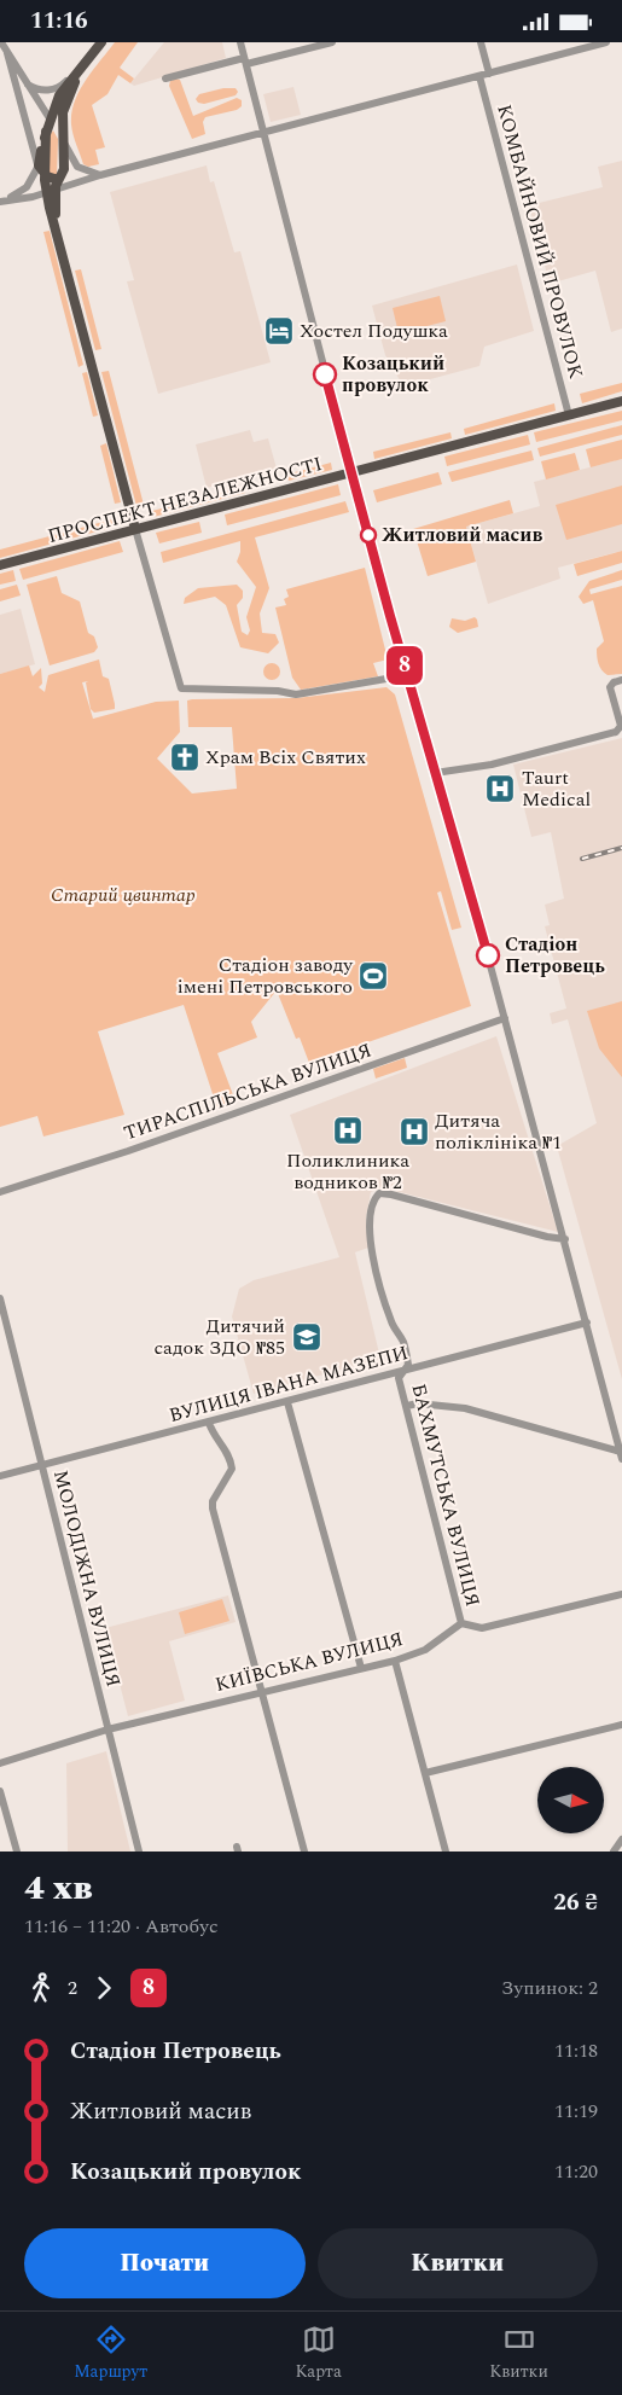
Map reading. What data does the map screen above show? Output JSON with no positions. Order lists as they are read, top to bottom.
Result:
{
  "streets": {
    "main road": ["ПРОСПЕКТ НЕЗАЛЕЖНОСТІ"],
    "street": [
      "КОМБАЙНОВИЙ ПРОВУЛОК",
      "ТИРАСПІЛЬСЬКА ВУЛИЦЯ",
      "ВУЛИЦЯ ІВАНА МАЗЕПИ",
      "БАХМУТСЬКА ВУЛИЦЯ",
      "МОЛОДІЖНА ВУЛИЦЯ",
      "КИЇВСЬКА ВУЛИЦЯ"
    ]
  },
  "crossings": [
    ["КОМБАЙНОВИЙ ПРОВУЛОК", "ПРОСПЕКТ НЕЗАЛЕЖНОСТІ"],
    ["ВУЛИЦЯ ІВАНА МАЗЕПИ", "БАХМУТСЬКА ВУЛИЦЯ"],
    ["ВУЛИЦЯ ІВАНА МАЗЕПИ", "МОЛОДІЖНА ВУЛИЦЯ"],
    ["БАХМУТСЬКА ВУЛИЦЯ", "КИЇВСЬКА ВУЛИЦЯ"],
    ["МОЛОДІЖНА ВУЛИЦЯ", "КИЇВСЬКА ВУЛИЦЯ"]
  ],
  "parks": ["Старий цвинтар"],
  "places": {
    "hotel": ["Хостел Подушка"],
    "other": ["Козацький провулок", "Житловий масив", "Стадіон Петровець"],
    "church": ["Храм Всіх Святих"],
    "hospital": ["Taurt Medical", "Поликлиника водников №2", "Дитяча поліклініка №1"],
    "sports": ["Стадіон заводу імені Петровського"],
    "school or university": ["Дитячий садок ЗДО №85"]
  },
  "lines": ["bus line 8"],
  "north": "right",
  "page": {
    "status": "11:16",
    "on_map": "8",
    "heading": ["4 хв", "11:16 – 11:20 · Автобус", "26 ₴"],
    "legs": ["2", "8", "Зупинок: 2"],
    "list": [
      {
        "name": "Стадіон Петровець",
        "value": "11:18"
      },
      {
        "name": "Житловий масив",
        "value": "11:19"
      },
      {
        "name": "Козацький провулок",
        "value": "11:20"
      }
    ],
    "buttons": ["Почати", "Квитки"],
    "tabs": ["Маршрут", "Карта", "Квитки"]
  }
}
